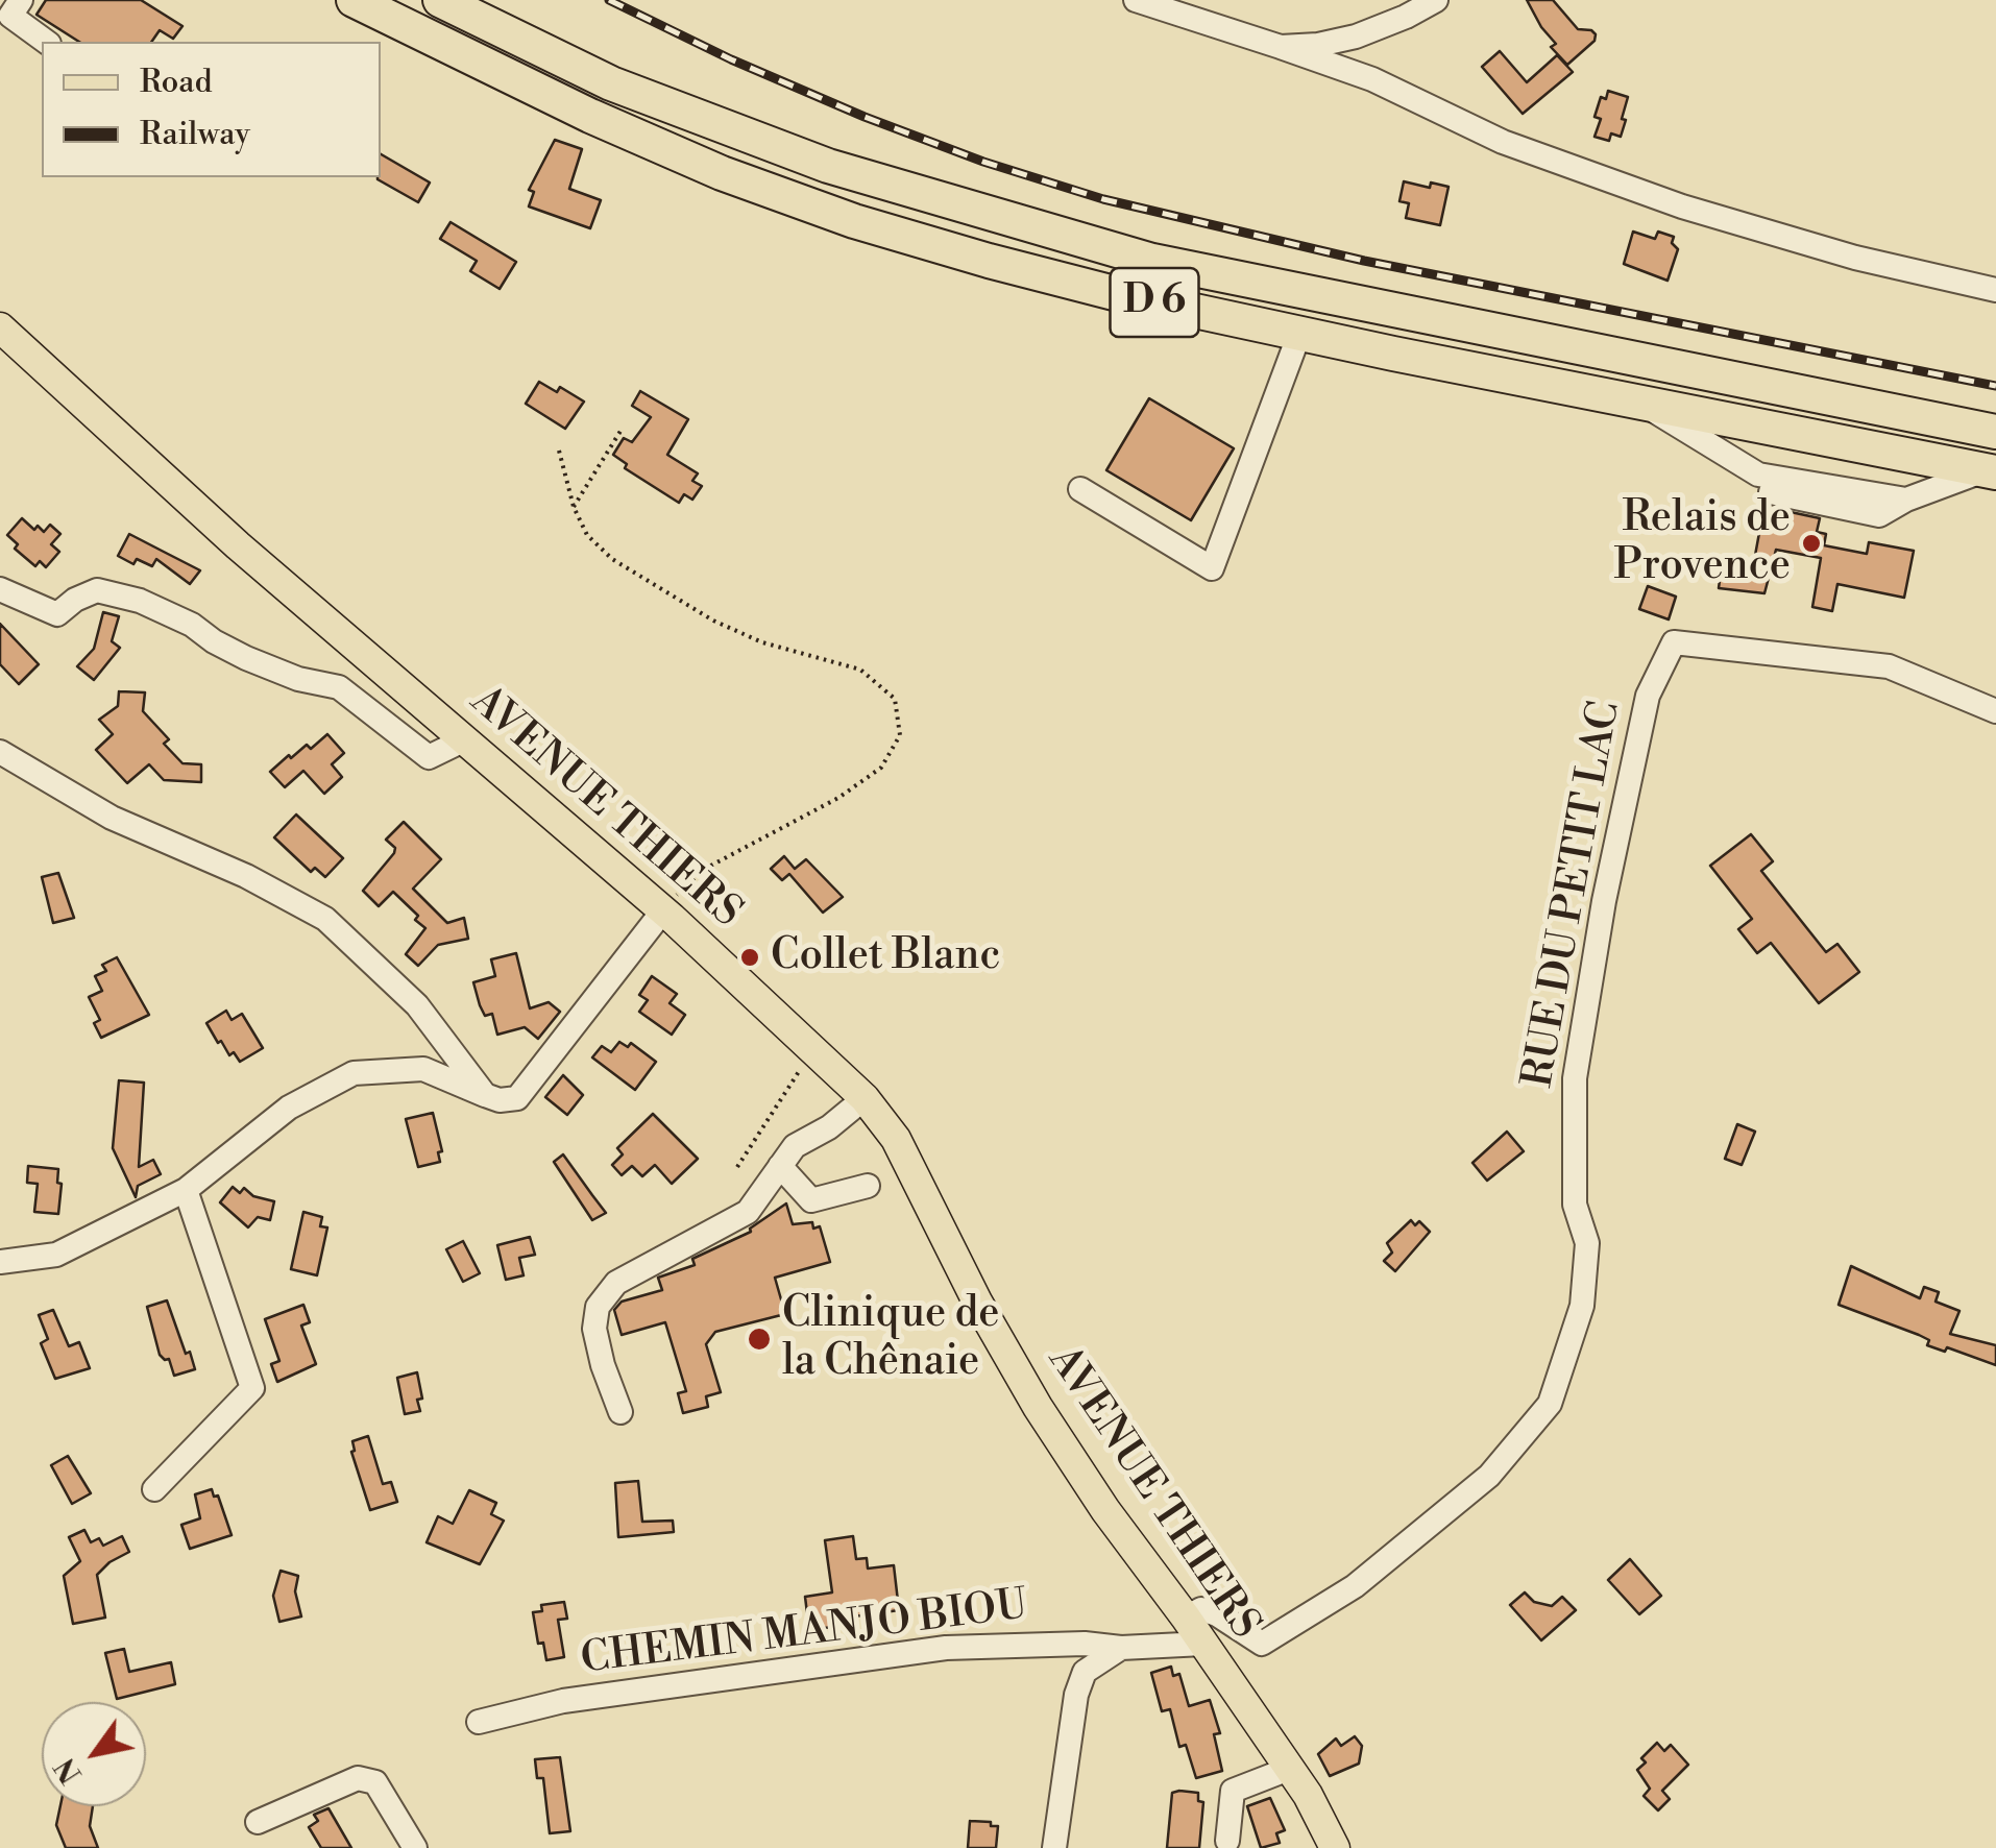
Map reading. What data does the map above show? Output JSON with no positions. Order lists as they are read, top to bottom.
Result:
{
  "streets": {
    "highway": ["D 6"],
    "main road": ["AVENUE THIERS"],
    "street": ["RUE DU PETIT LAC", "CHEMIN MANJO BIOU"]
  },
  "crossings": [
    ["AVENUE THIERS", "RUE DU PETIT LAC"],
    ["AVENUE THIERS", "CHEMIN MANJO BIOU"]
  ],
  "places": ["Relais de Provence", "Collet Blanc", "Clinique de la Chênaie"],
  "legend": ["Road", "Railway"],
  "north": "bottom left"
}
